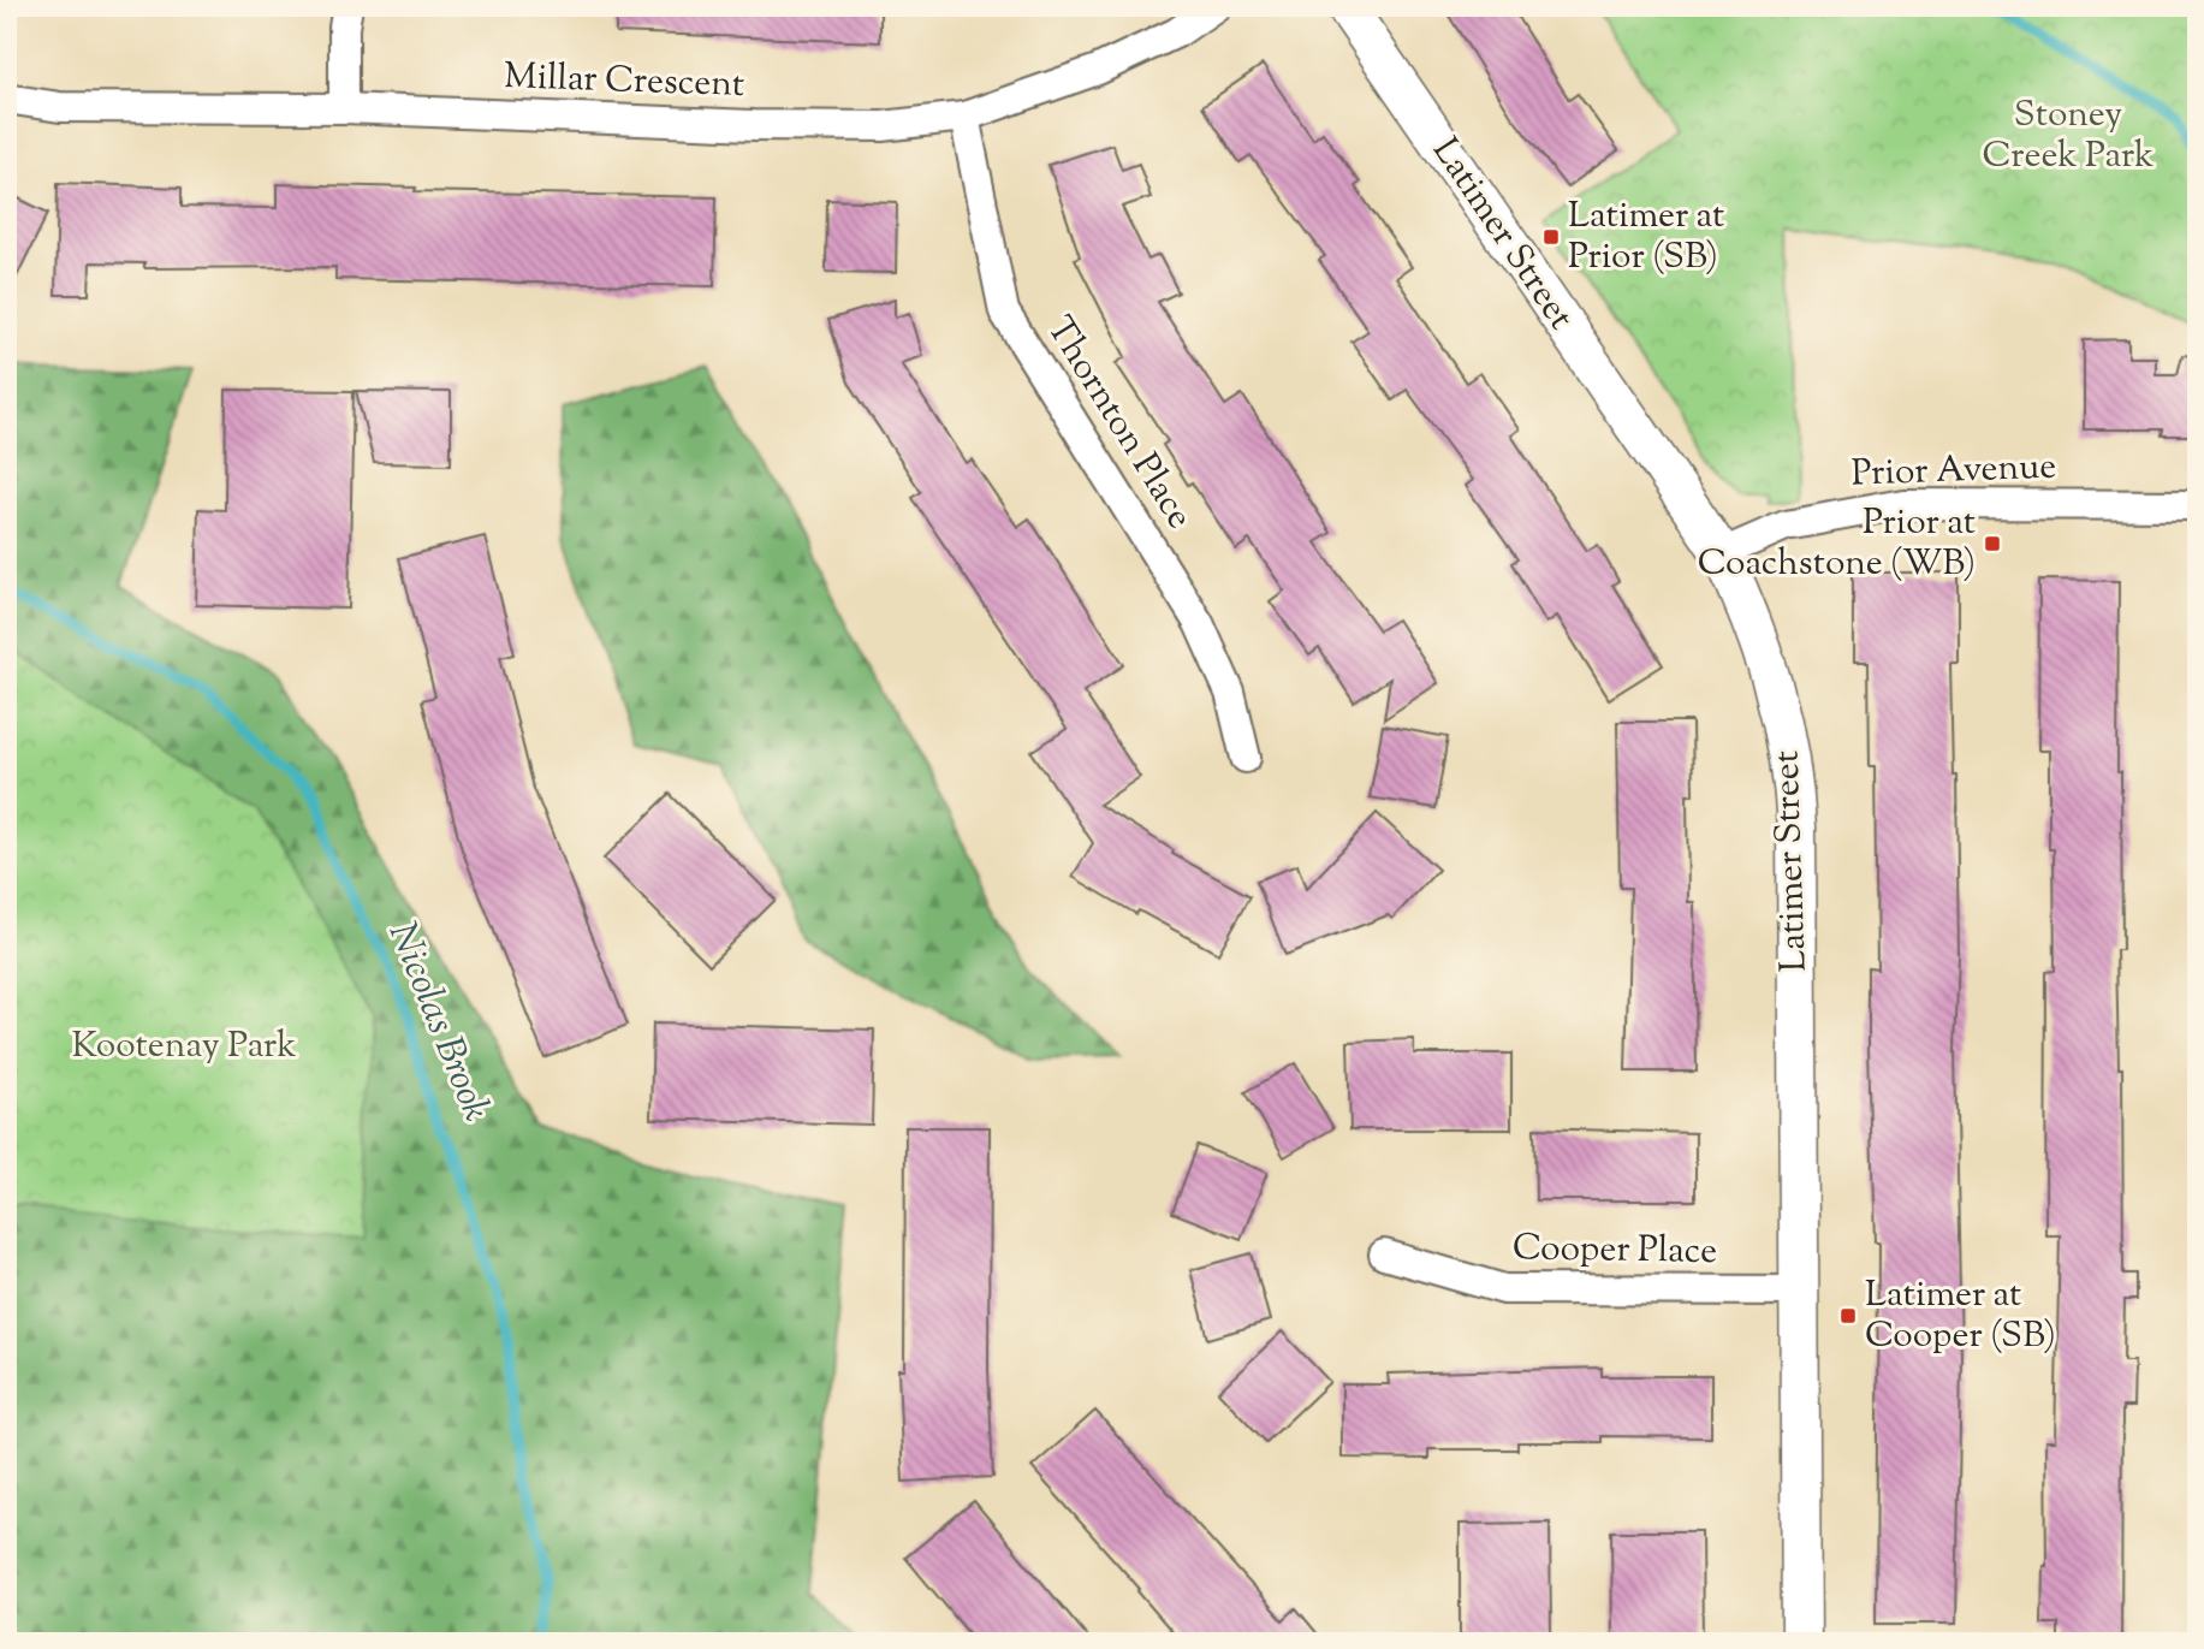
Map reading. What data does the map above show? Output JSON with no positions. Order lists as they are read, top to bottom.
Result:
{
  "streets": {
    "street": [
      "Millar Crescent",
      "Latimer Street",
      "Thornton Place",
      "Prior Avenue",
      "Cooper Place"
    ]
  },
  "crossings": [
    ["Millar Crescent", "Thornton Place"],
    ["Latimer Street", "Prior Avenue"],
    ["Latimer Street", "Cooper Place"]
  ],
  "water": ["Nicolas Brook"],
  "parks": ["Stoney Creek Park", "Kootenay Park"],
  "places": {
    "transit": ["Latimer at Prior (SB)", "Prior at Coachstone (WB)", "Latimer at Cooper (SB)"]
  }
}
